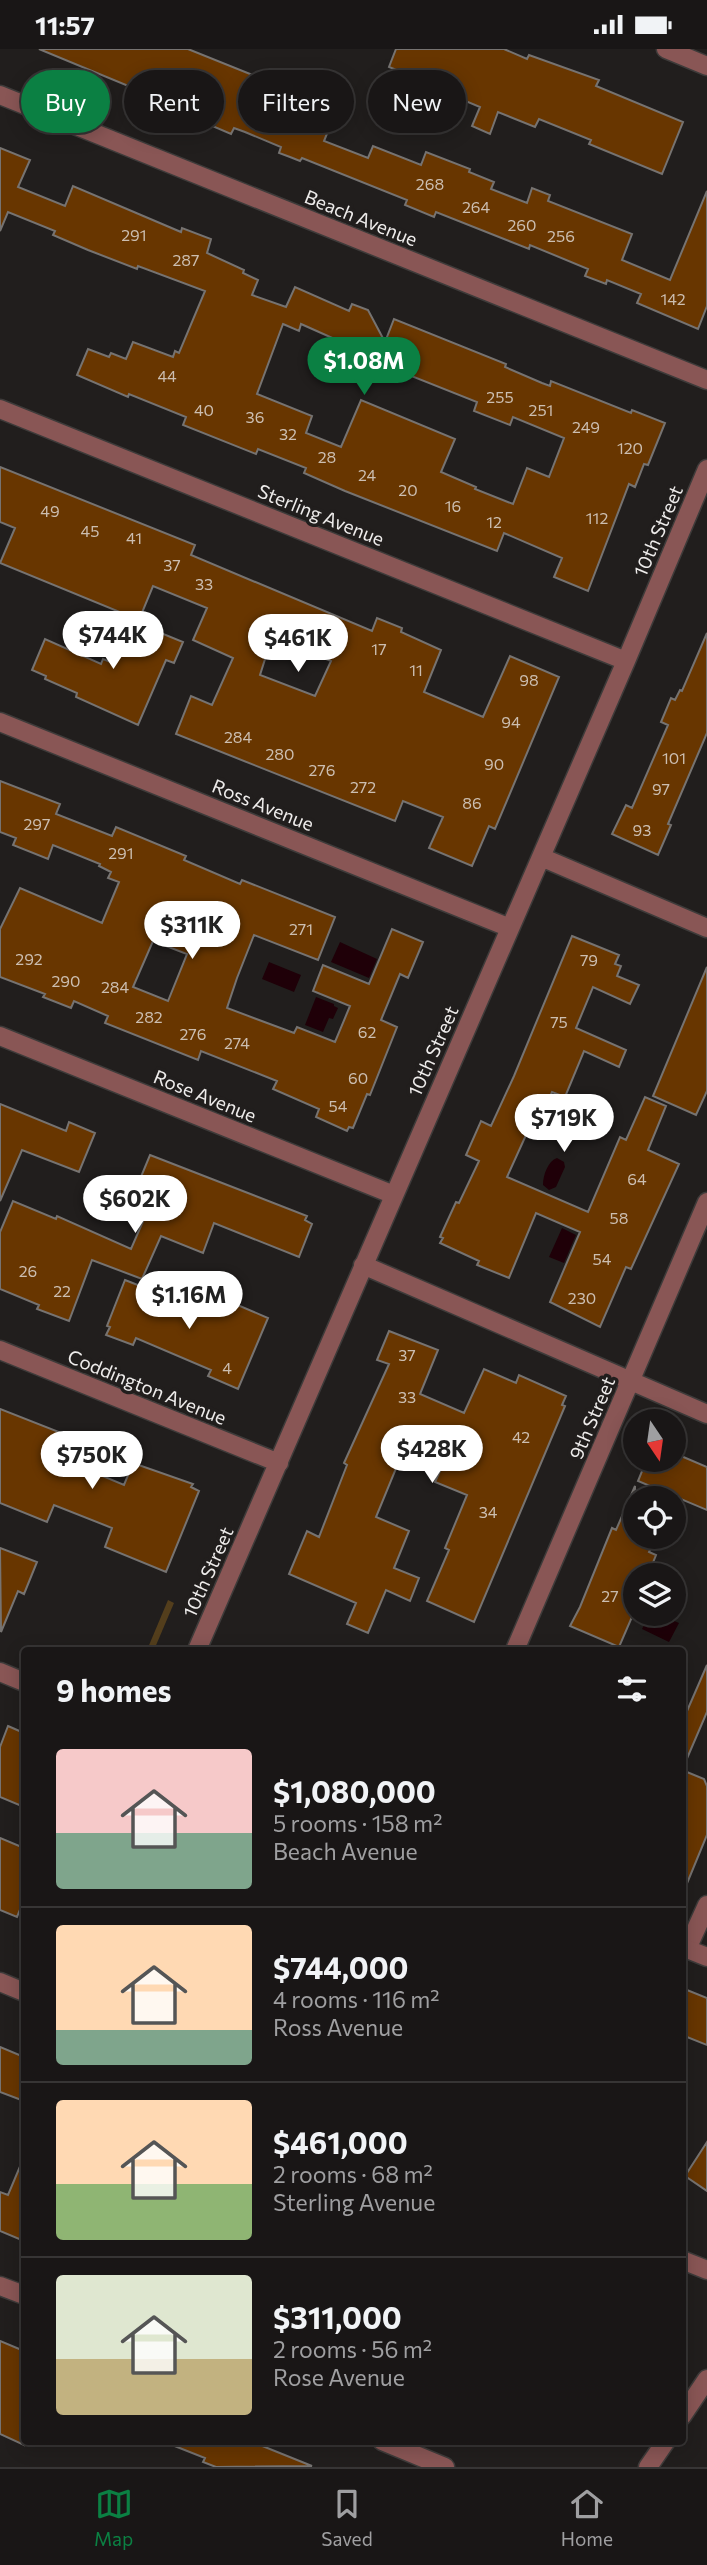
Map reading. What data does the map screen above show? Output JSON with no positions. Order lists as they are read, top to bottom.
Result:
{
  "streets": {
    "street": [
      "Beach Avenue",
      "Sterling Avenue",
      "10th Street",
      "Ross Avenue",
      "Rose Avenue",
      "Coddington Avenue",
      "9th Street"
    ]
  },
  "crossings": [
    ["Sterling Avenue", "10th Street"],
    ["10th Street", "Ross Avenue"],
    ["10th Street", "Rose Avenue"],
    ["10th Street", "Coddington Avenue"]
  ],
  "house_numbers": [
    "268",
    "264",
    "260",
    "291",
    "256",
    "287",
    "142",
    "44",
    "255",
    "40",
    "251",
    "36",
    "249",
    "32",
    "120",
    "28",
    "24",
    "20",
    "16",
    "49",
    "112",
    "12",
    "45",
    "41",
    "37",
    "33",
    "17",
    "11",
    "98",
    "94",
    "284",
    "280",
    "101",
    "90",
    "276",
    "272",
    "97",
    "86",
    "297",
    "93",
    "291",
    "271",
    "292",
    "79",
    "290",
    "284",
    "282",
    "75",
    "62",
    "276",
    "274",
    "60",
    "54",
    "64",
    "58",
    "54",
    "26",
    "22",
    "230",
    "37",
    "4",
    "33",
    "42",
    "34",
    "27"
  ],
  "north": "bottom",
  "page": {
    "status": "11:57",
    "chip": [
      "Buy",
      "Rent",
      "Filters",
      "New"
    ],
    "price": [
      "$1.08M",
      "$744K",
      "$461K",
      "$311K",
      "$719K",
      "$602K",
      "$1.16M",
      "$428K",
      "$750K"
    ],
    "heading": "9 homes",
    "list": [
      {
        "name": "$1,080,000",
        "note": "5 rooms · 158 m² · Beach Avenue"
      },
      {
        "name": "$744,000",
        "note": "4 rooms · 116 m² · Ross Avenue"
      },
      {
        "name": "$461,000",
        "note": "2 rooms · 68 m² · Sterling Avenue"
      },
      {
        "name": "$311,000",
        "note": "2 rooms · 56 m² · Rose Avenue"
      }
    ],
    "tabs": ["Map", "Saved", "Home"]
  }
}
